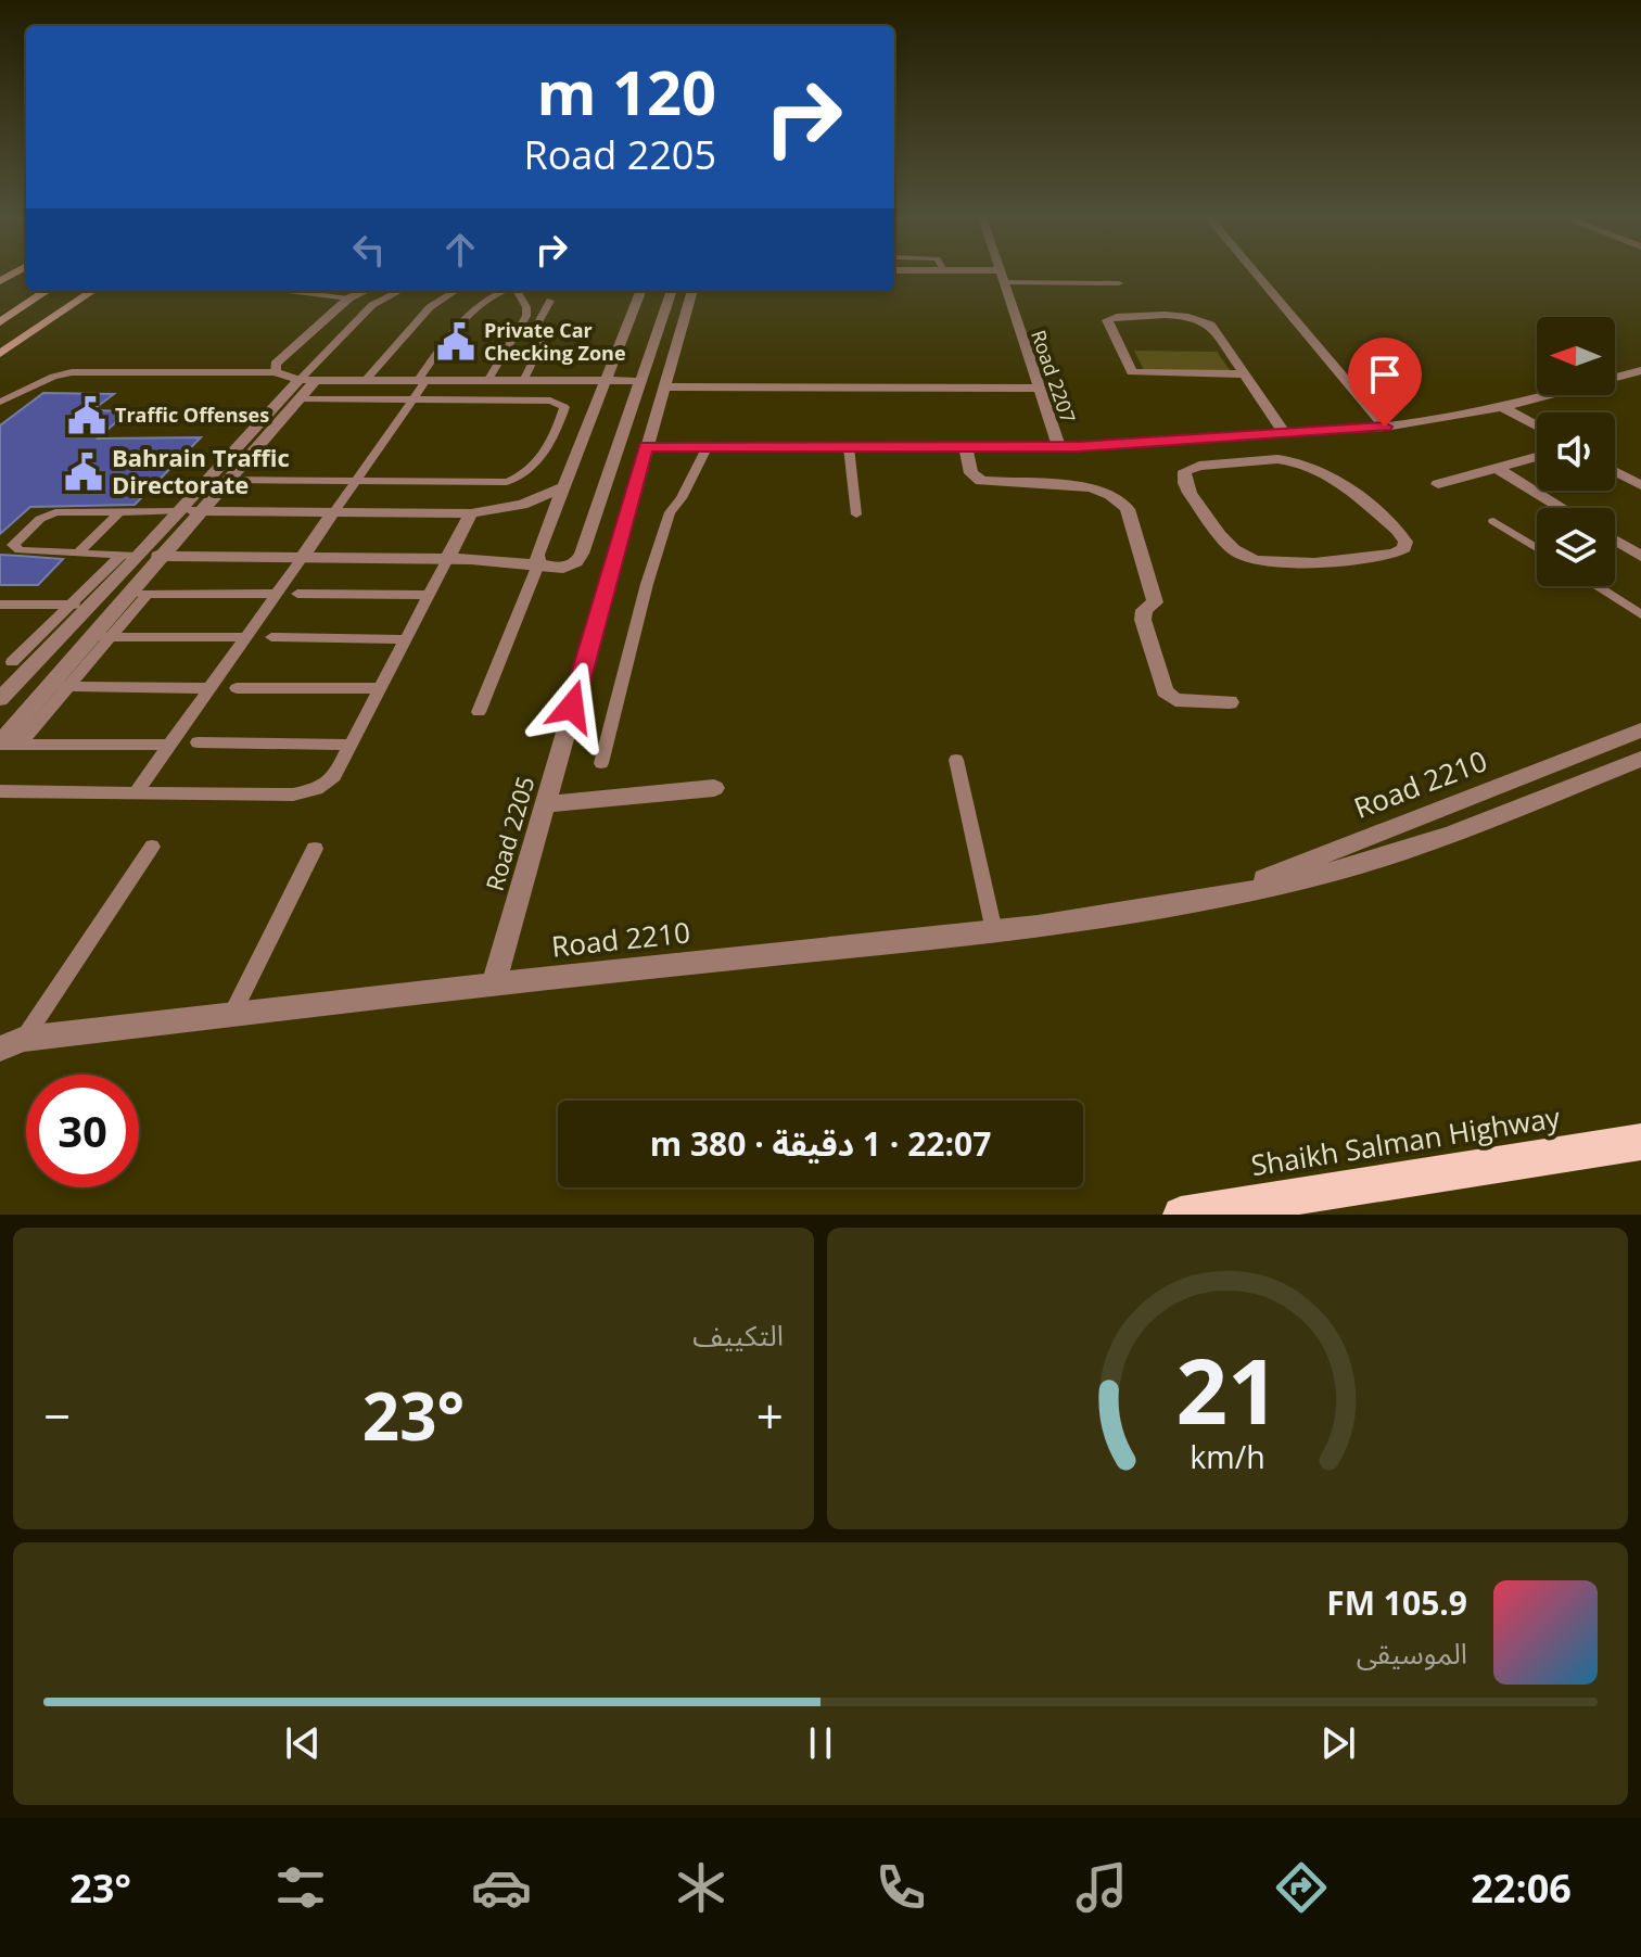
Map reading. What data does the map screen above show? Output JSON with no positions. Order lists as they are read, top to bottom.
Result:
{
  "streets": {
    "main road": ["Shaikh Salman Highway"],
    "street": ["Road 2207", "Road 2210", "Road 2205"]
  },
  "crossings": [
    ["Road 2210", "Road 2205"]
  ],
  "places": {
    "public building": ["Private Car Checking Zone", "Traffic Offenses", "Bahrain Traffic Directorate"]
  },
  "north": "left",
  "page": {
    "turn": ["120 m", "Road 2205"],
    "limit": "30",
    "trip": "22:07 · 1 دقيقة · 380 m",
    "tile": "التكييف",
    "heat": ["−", "23°", "+"],
    "song": ["105.9 FM", "الموسيقى"],
    "tabs": ["22:06", "23°"],
    "gauge": ["21", "km/h"]
  }
}
